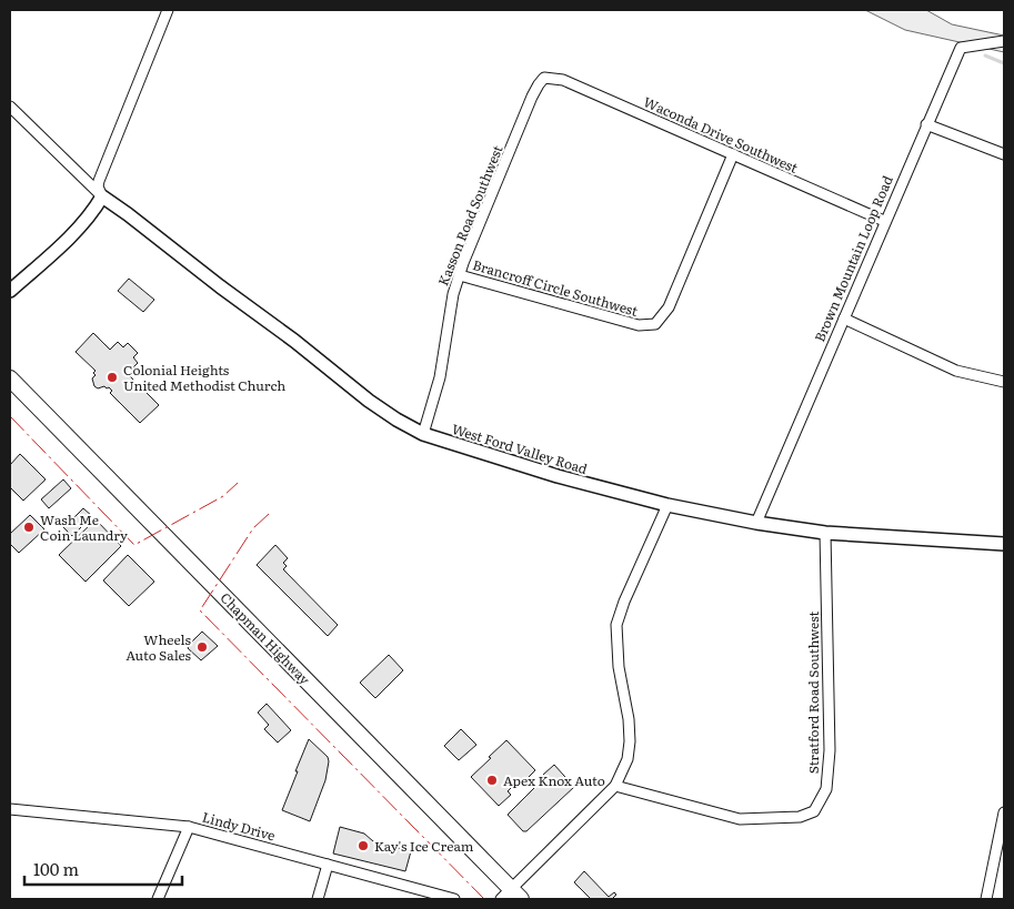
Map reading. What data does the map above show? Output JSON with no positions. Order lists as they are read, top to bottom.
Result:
{
  "streets": {
    "highway": ["Chapman Highway"],
    "street": [
      "Waconda Drive Southwest",
      "Kasson Road Southwest",
      "Brown Mountain Loop Road",
      "Brancroff Circle Southwest",
      "West Ford Valley Road",
      "Stratford Road Southwest",
      "Lindy Drive"
    ]
  },
  "crossings": [
    ["Waconda Drive Southwest", "Kasson Road Southwest"],
    ["Waconda Drive Southwest", "Brown Mountain Loop Road"],
    ["Waconda Drive Southwest", "Brancroff Circle Southwest"],
    ["Kasson Road Southwest", "Brancroff Circle Southwest"],
    ["Kasson Road Southwest", "West Ford Valley Road"],
    ["Brown Mountain Loop Road", "West Ford Valley Road"],
    ["West Ford Valley Road", "Stratford Road Southwest"]
  ],
  "places": [
    "Colonial Heights United Methodist Church",
    "Wash Me Coin Laundry",
    "Wheels Auto Sales",
    "Apex Knox Auto",
    "Kay's Ice Cream"
  ],
  "scale_bar": "100 m"
}
